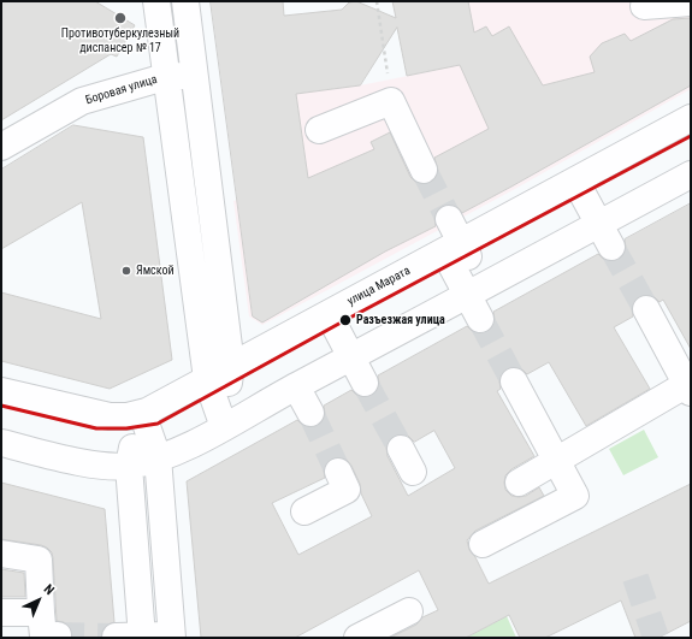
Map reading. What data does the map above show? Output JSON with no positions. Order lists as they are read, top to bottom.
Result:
{
  "streets": {
    "street": ["Боровая улица", "улица Марата"]
  },
  "places": ["Противотуберкулезный диспансер № 17", "Ямской", "Разъезжая улица"],
  "north": "top right"
}
